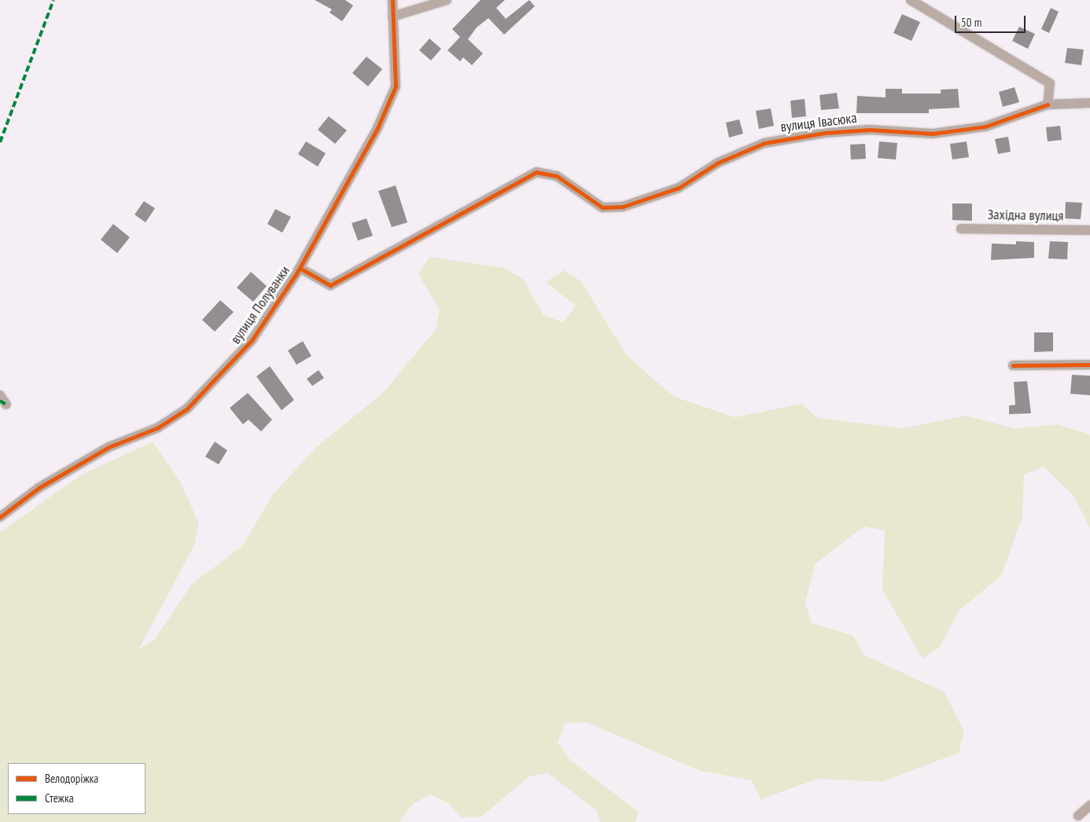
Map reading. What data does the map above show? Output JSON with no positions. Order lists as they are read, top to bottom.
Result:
{
  "streets": {
    "street": ["вулиця Івасюка", "Західна вулиця", "вулиця Полуванки"]
  },
  "crossings": [
    ["вулиця Івасюка", "вулиця Полуванки"]
  ],
  "legend": ["Велодоріжка", "Стежка"],
  "scale_bar": "50 m"
}
